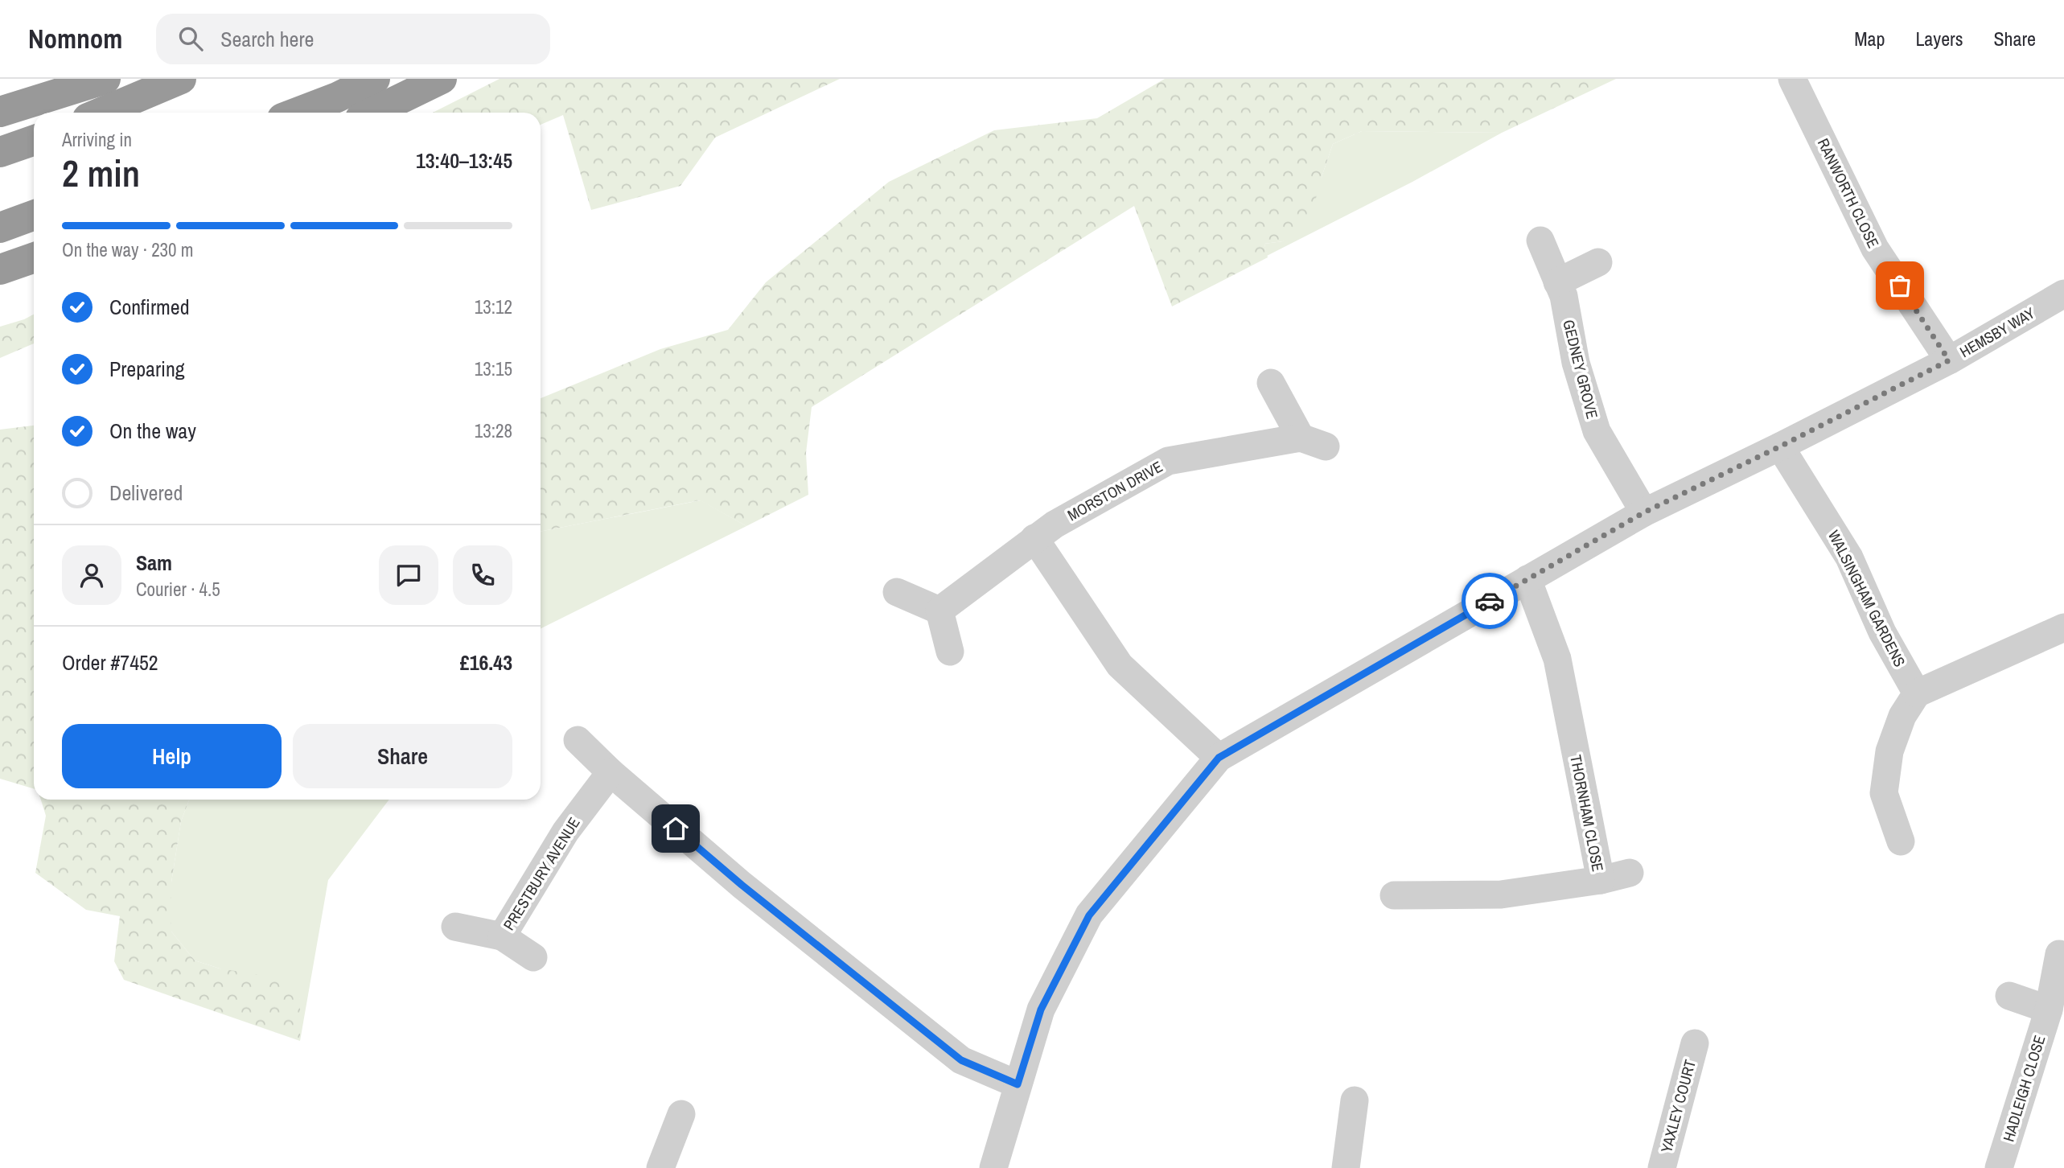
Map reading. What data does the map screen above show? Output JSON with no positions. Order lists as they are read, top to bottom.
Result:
{
  "streets": {
    "street": [
      "RANWORTH CLOSE",
      "HEMSBY WAY",
      "GEDNEY GROVE",
      "MORSTON DRIVE",
      "WALSINGHAM GARDENS",
      "THORNHAM CLOSE",
      "PRESTBURY AVENUE",
      "HADLEIGH CLOSE",
      "YAXLEY COURT"
    ]
  },
  "crossings": [
    ["RANWORTH CLOSE", "HEMSBY WAY"],
    ["HEMSBY WAY", "GEDNEY GROVE"],
    ["HEMSBY WAY", "WALSINGHAM GARDENS"],
    ["HEMSBY WAY", "THORNHAM CLOSE"]
  ],
  "page": {
    "header": "Nomnom",
    "search": "Search here",
    "nav": ["Map", "Layers", "Share"],
    "heading": ["2 min", "Arriving in", "13:40–13:45"],
    "panel": [
      "Sam",
      "Courier · 4.5",
      "Order #7452",
      "£16.43"
    ],
    "bar": "On the way · 230 m",
    "list": [
      ["Confirmed", "13:12"],
      ["Preparing", "13:15"],
      ["On the way", "13:28"],
      "Delivered"
    ],
    "buttons": ["Help", "Share"]
  }
}
